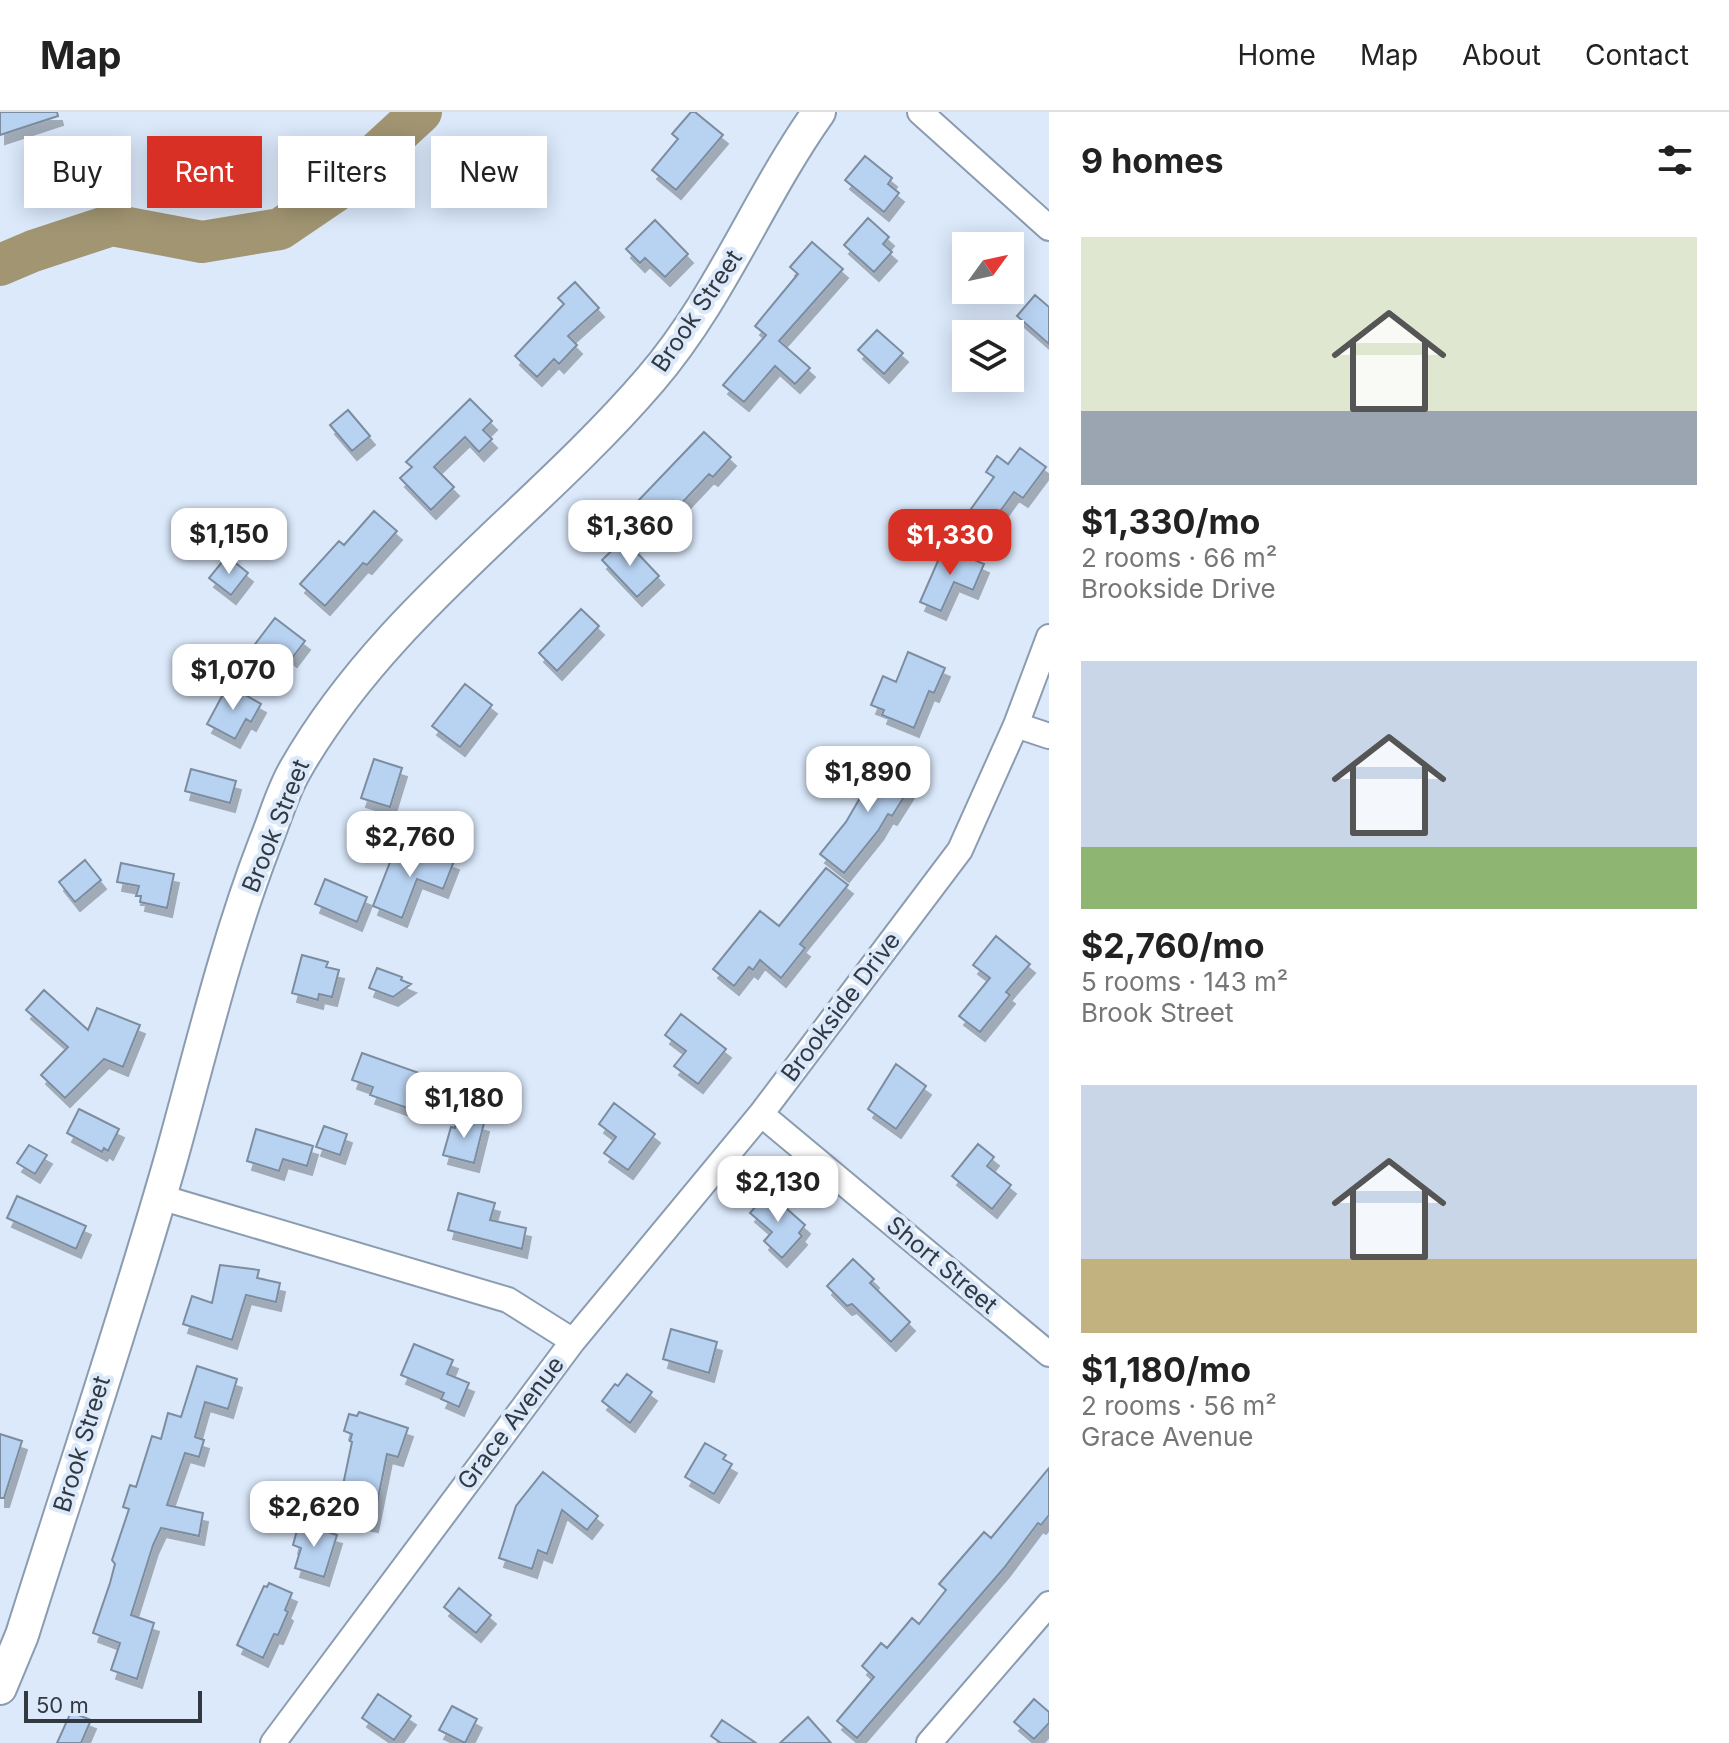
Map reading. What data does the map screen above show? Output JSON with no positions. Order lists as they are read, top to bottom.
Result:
{
  "streets": {
    "street": [
      "Brook Street",
      "Brookside Drive",
      "Short Street",
      "Grace Avenue"
    ]
  },
  "crossings": [
    ["Brook Street", "Grace Avenue"],
    ["Brookside Drive", "Short Street"],
    ["Brookside Drive", "Grace Avenue"]
  ],
  "scale_bar": "50 m",
  "north": "top right",
  "page": {
    "header": "Map",
    "nav": [
      "Home",
      "Map",
      "About",
      "Contact"
    ],
    "heading": "9 homes",
    "chip": [
      "Buy",
      "Rent",
      "Filters",
      "New"
    ],
    "list": [
      {
        "name": "$1,330/mo",
        "note": "2 rooms · 66 m² · Brookside Drive"
      },
      {
        "name": "$2,760/mo",
        "note": "5 rooms · 143 m² · Brook Street"
      },
      {
        "name": "$1,180/mo",
        "note": "2 rooms · 56 m² · Grace Avenue"
      }
    ],
    "price": [
      "$1,360",
      "$1,150",
      "$1,330",
      "$1,070",
      "$1,890",
      "$2,760",
      "$1,180",
      "$2,130",
      "$2,620"
    ],
    "scale": "50 m"
  }
}
